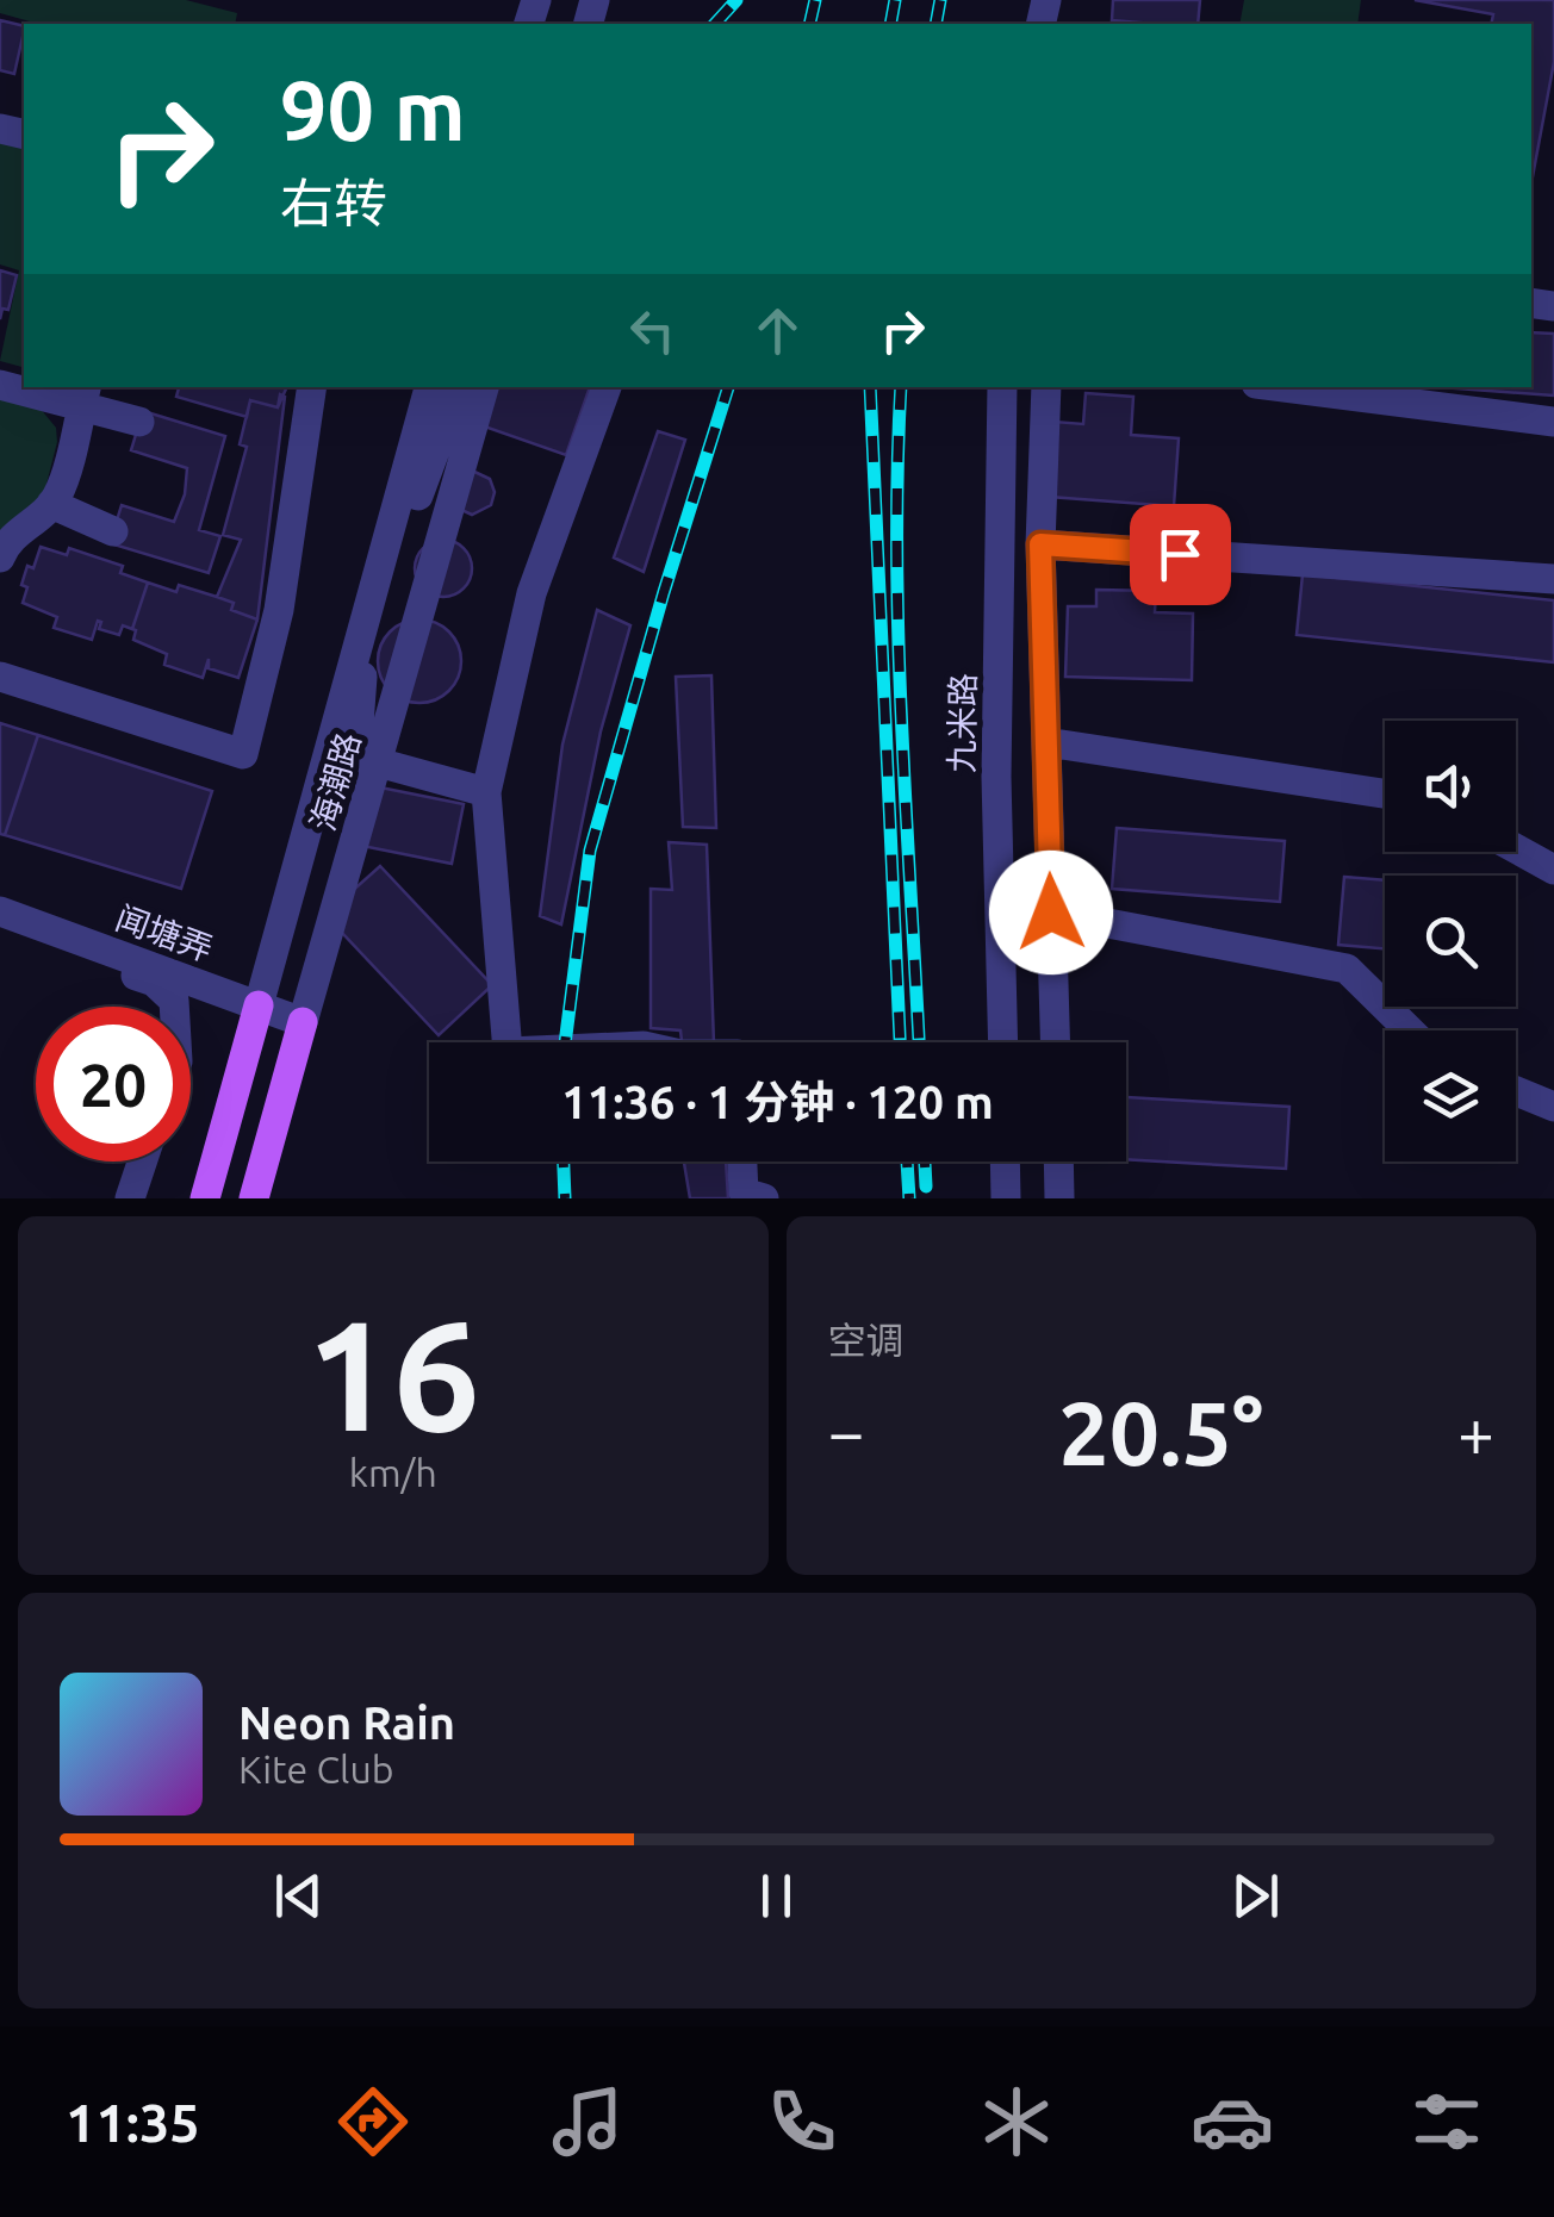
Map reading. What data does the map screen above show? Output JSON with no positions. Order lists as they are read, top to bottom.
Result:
{
  "streets": {
    "main road": ["海潮路"],
    "street": ["九米路", "闻塘弄"]
  },
  "crossings": [
    ["海潮路", "闻塘弄"]
  ],
  "page": {
    "turn": ["90 m", "右转"],
    "limit": "20",
    "trip": "11:36 · 1 分钟 · 120 m",
    "tile": [
      ["16", "km/h"],
      "空调"
    ],
    "heat": ["−", "20.5°", "+"],
    "song": ["Neon Rain", "Kite Club"],
    "tabs": "11:35"
  }
}
